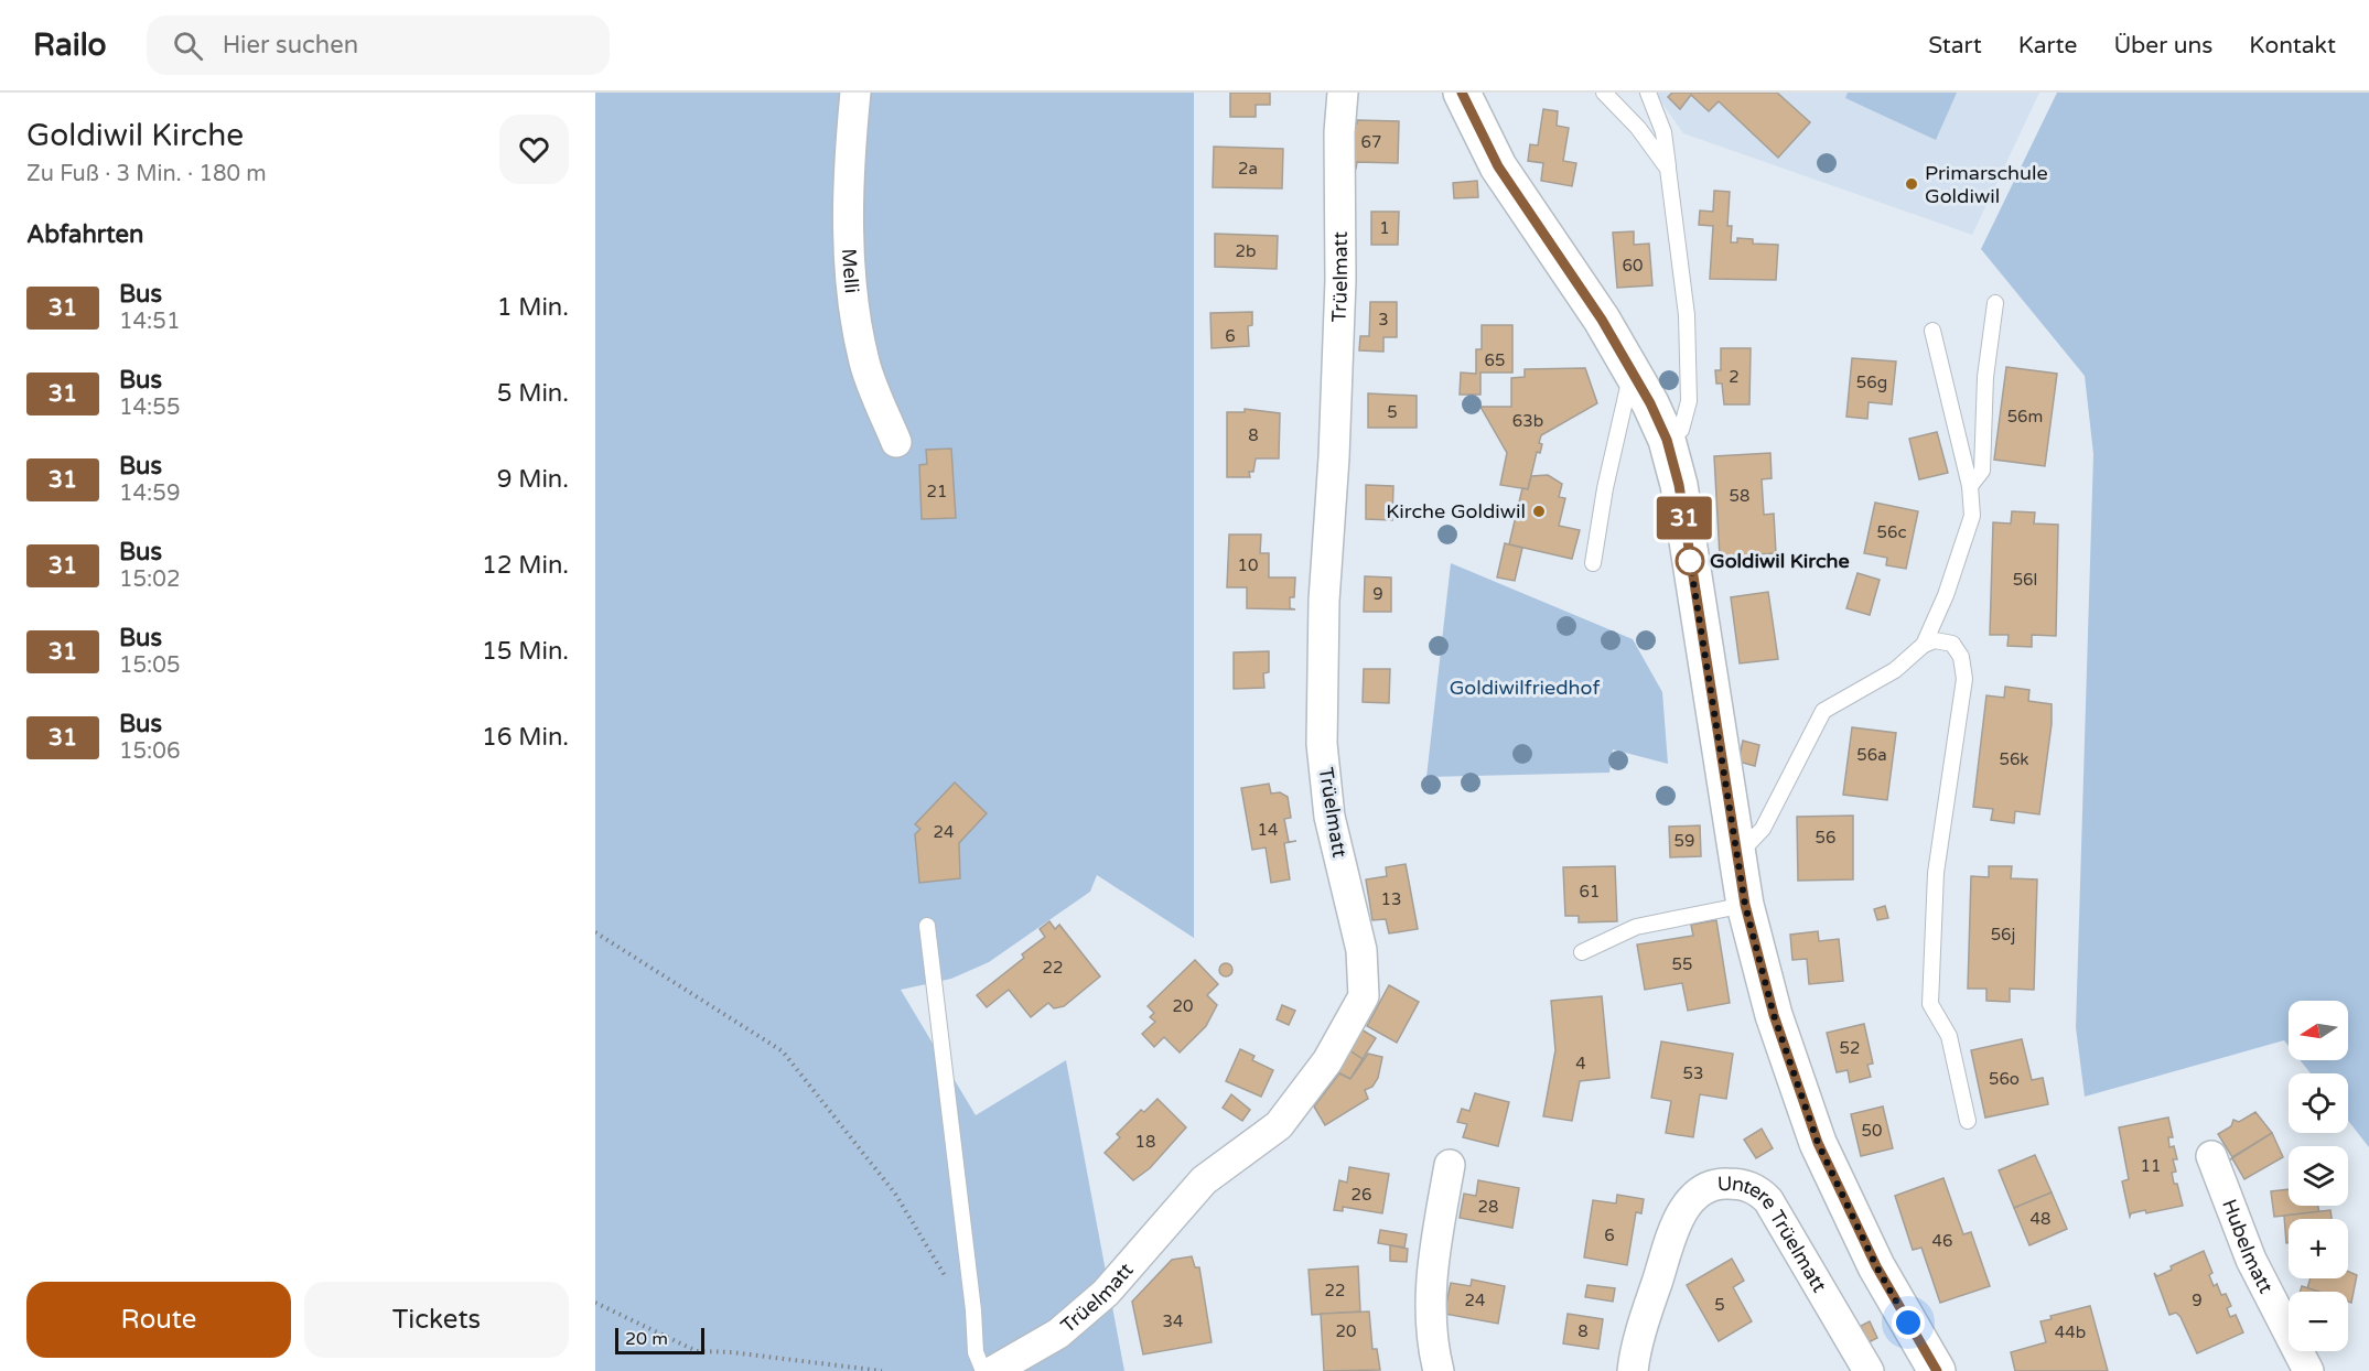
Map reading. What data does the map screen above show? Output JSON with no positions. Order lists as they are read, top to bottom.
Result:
{
  "streets": {
    "street": [
      "Melli",
      "Trüelmatt",
      "Untere Trüelmatt",
      "Hubelmatt"
    ]
  },
  "parks": ["Goldiwilfriedhof"],
  "places": ["Primarschule Goldiwil", "Kirche Goldiwil", "Goldiwil Kirche"],
  "lines": ["bus line 31"],
  "house_numbers": [
    "67",
    "2a",
    "1",
    "2b",
    "60",
    "3",
    "6",
    "65",
    "2",
    "56g",
    "5",
    "56m",
    "63b",
    "8",
    "21",
    "58",
    "56c",
    "10",
    "56l",
    "9",
    "56a",
    "56k",
    "14",
    "24",
    "56",
    "59",
    "61",
    "13",
    "56j",
    "55",
    "22",
    "20",
    "52",
    "4",
    "53",
    "56o",
    "50",
    "18",
    "11",
    "26",
    "28",
    "48",
    "6",
    "46",
    "22",
    "24",
    "9",
    "5",
    "34",
    "20",
    "8",
    "44b"
  ],
  "scale_bar": "20 m",
  "north": "left",
  "page": {
    "header": "Railo",
    "search": "Hier suchen",
    "nav": [
      "Start",
      "Karte",
      "Über uns",
      "Kontakt"
    ],
    "heading": [
      ["Goldiwil Kirche", "Zu Fuß · 3 Min. · 180 m"],
      "Abfahrten"
    ],
    "on_map": "31",
    "list": [
      {
        "mark": "31",
        "name": "Bus",
        "note": "14:51",
        "value": "1 Min."
      },
      {
        "mark": "31",
        "name": "Bus",
        "note": "14:55",
        "value": "5 Min."
      },
      {
        "mark": "31",
        "name": "Bus",
        "note": "14:59",
        "value": "9 Min."
      },
      {
        "mark": "31",
        "name": "Bus",
        "note": "15:02",
        "value": "12 Min."
      },
      {
        "mark": "31",
        "name": "Bus",
        "note": "15:05",
        "value": "15 Min."
      },
      {
        "mark": "31",
        "name": "Bus",
        "note": "15:06",
        "value": "16 Min."
      }
    ],
    "map_buttons": ["+", "−"],
    "buttons": ["Route", "Tickets"],
    "scale": "20 m"
  }
}
